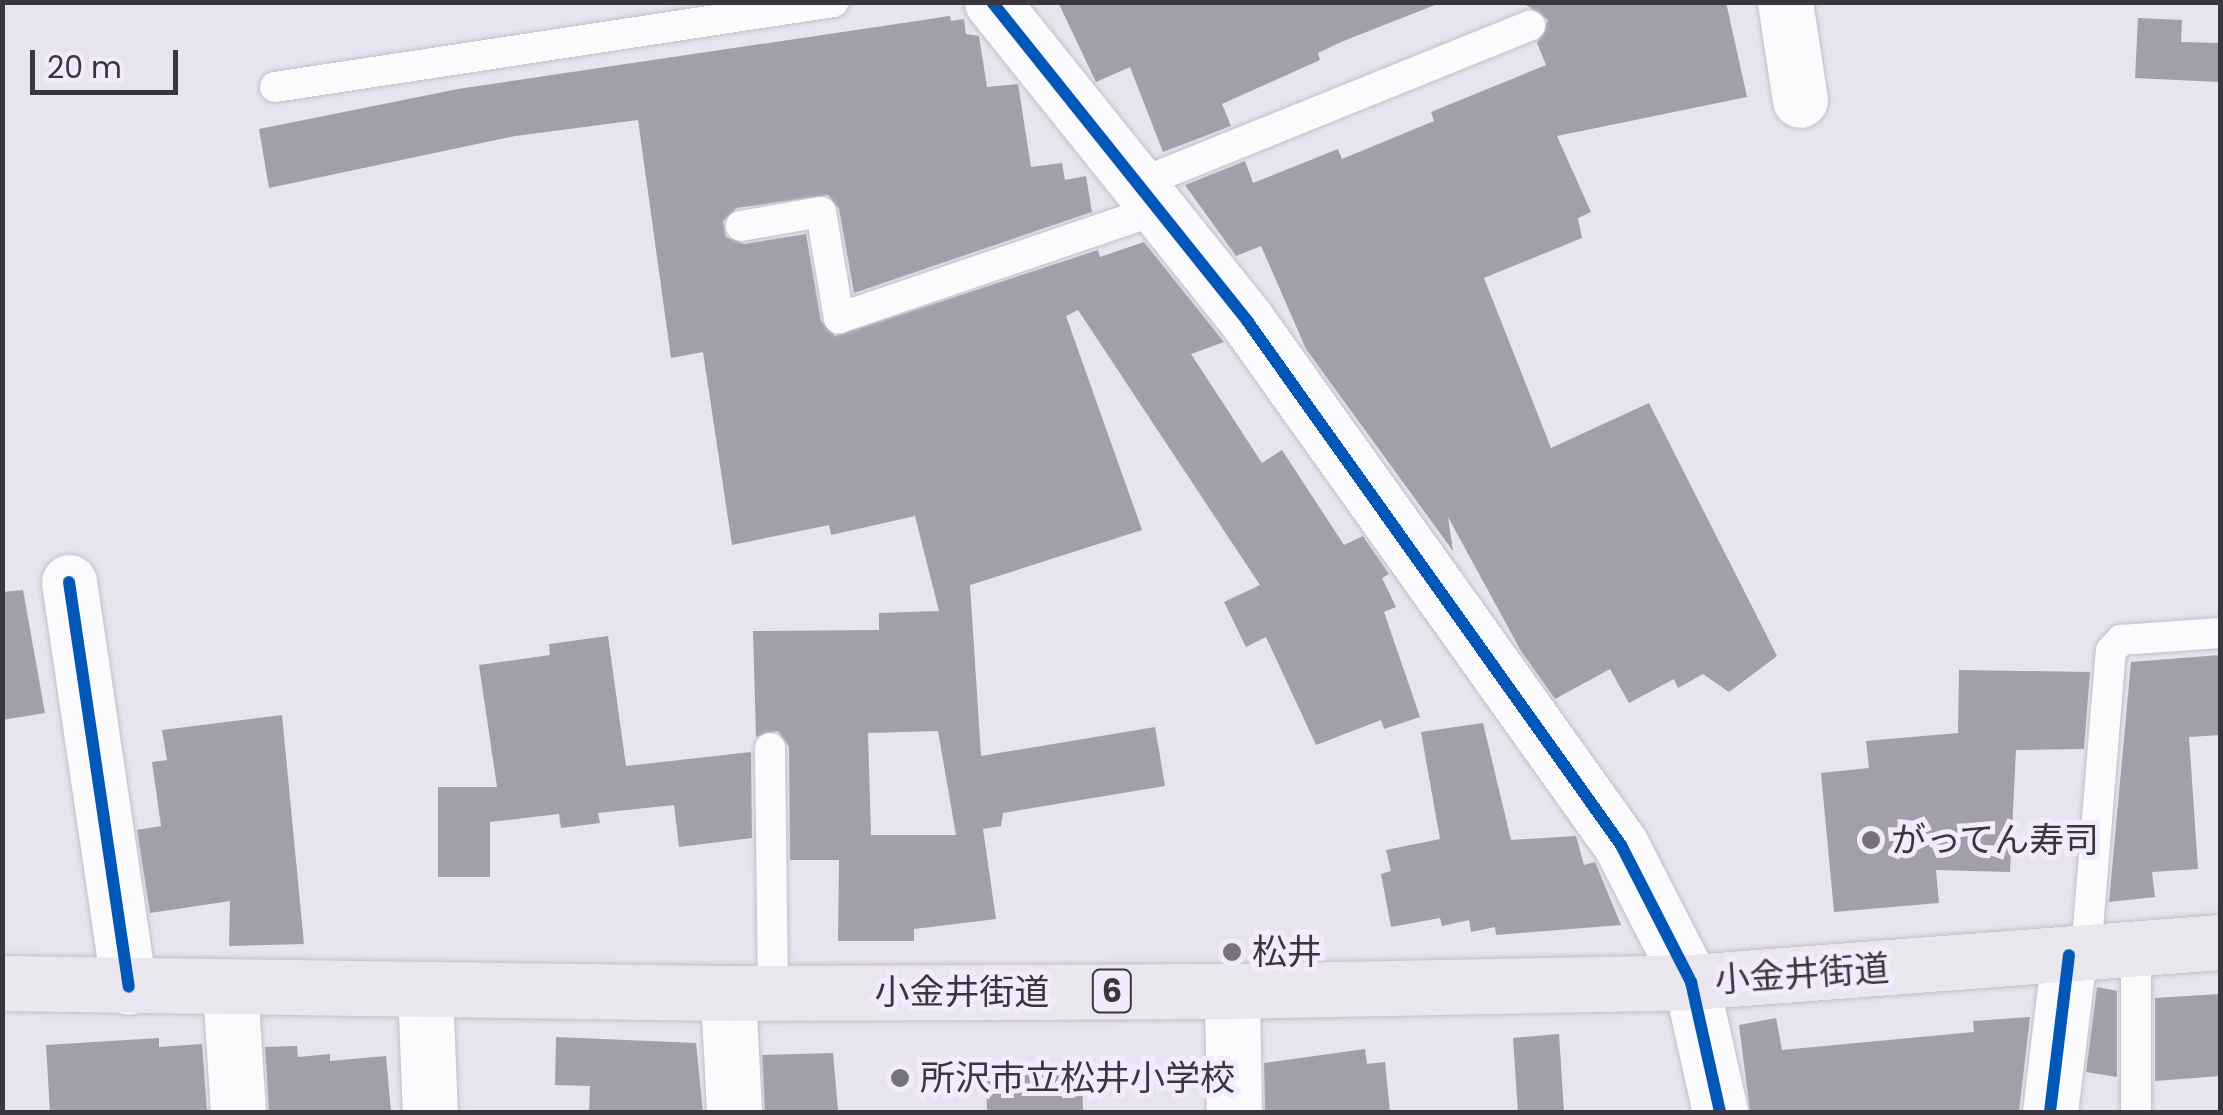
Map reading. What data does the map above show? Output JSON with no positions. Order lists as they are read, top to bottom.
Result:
{
  "streets": {
    "main road": ["小金井街道", "6"]
  },
  "places": ["がってん寿司", "松井", "所沢市立松井小学校"],
  "scale_bar": "20 m"
}
